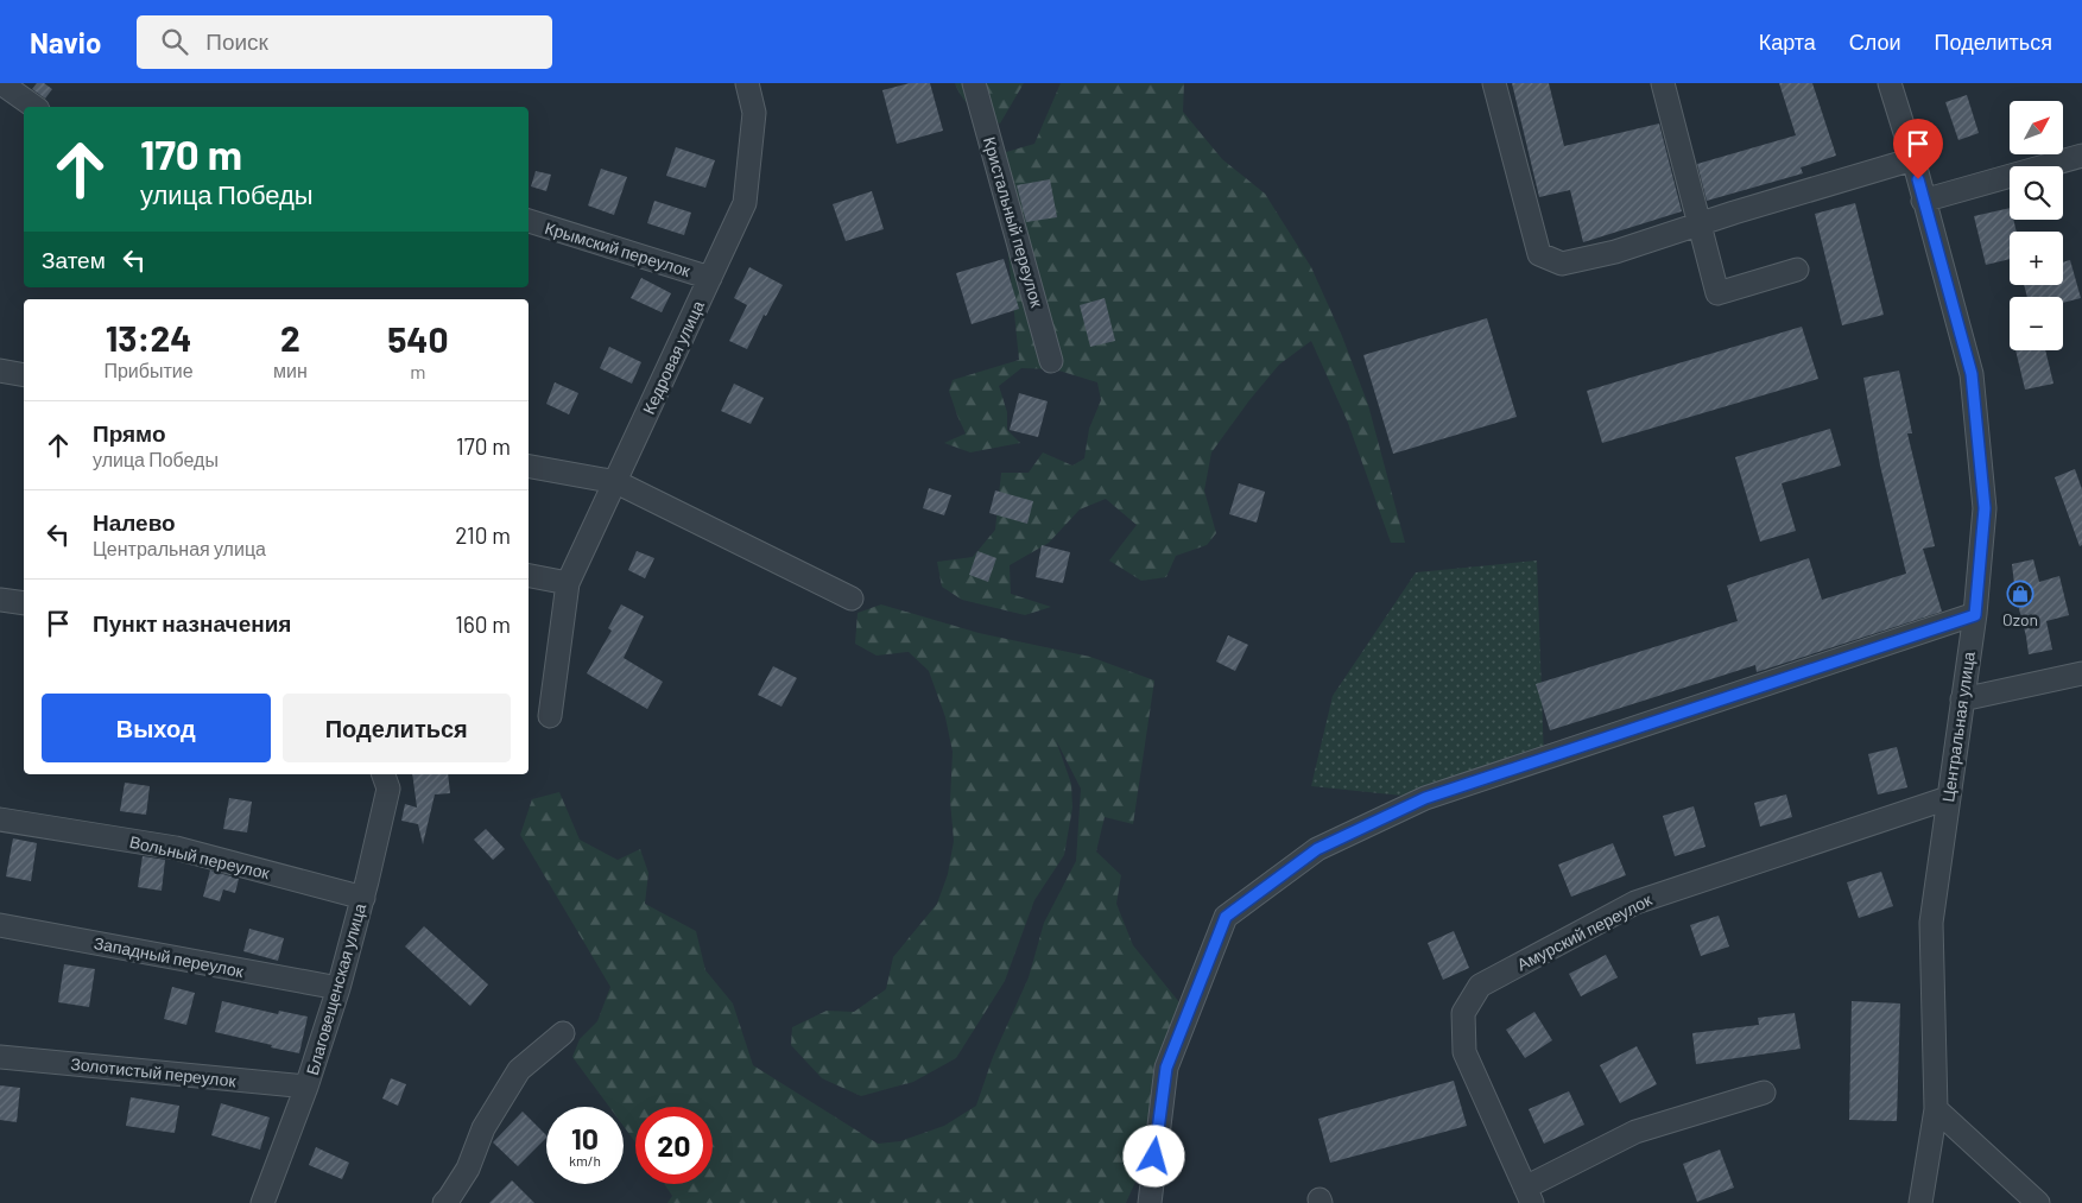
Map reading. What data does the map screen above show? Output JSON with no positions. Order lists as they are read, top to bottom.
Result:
{
  "streets": {
    "street": [
      "Кристальный переулок",
      "Крымский переулок",
      "Кедровая улица",
      "Центральная улица",
      "Вольный переулок",
      "Амурский переулок",
      "Западный переулок",
      "Благовещенская улица",
      "Золотистый переулок"
    ]
  },
  "crossings": [
    ["Крымский переулок", "Кедровая улица"],
    ["Центральная улица", "Амурский переулок"],
    ["Вольный переулок", "Благовещенская улица"],
    ["Западный переулок", "Благовещенская улица"],
    ["Благовещенская улица", "Золотистый переулок"]
  ],
  "places": {
    "shop": ["Ozon"]
  },
  "north": "top right",
  "page": {
    "header": "Navio",
    "search": "Поиск",
    "nav": ["Карта", "Слои", "Поделиться"],
    "map_buttons": ["+", "−"],
    "turn": ["170 m", "улица Победы"],
    "then": "Затем",
    "eta": [
      "13:24",
      "Прибытие",
      "2",
      "мин",
      "540",
      "m"
    ],
    "list": [
      {
        "name": "Прямо",
        "note": "улица Победы",
        "value": "170 m"
      },
      {
        "name": "Налево",
        "note": "Центральная улица",
        "value": "210 m"
      },
      {
        "name": "Пункт назначения",
        "value": "160 m"
      }
    ],
    "buttons": ["Выход", "Поделиться"],
    "speed": "10 km/h",
    "limit": "20"
  }
}
